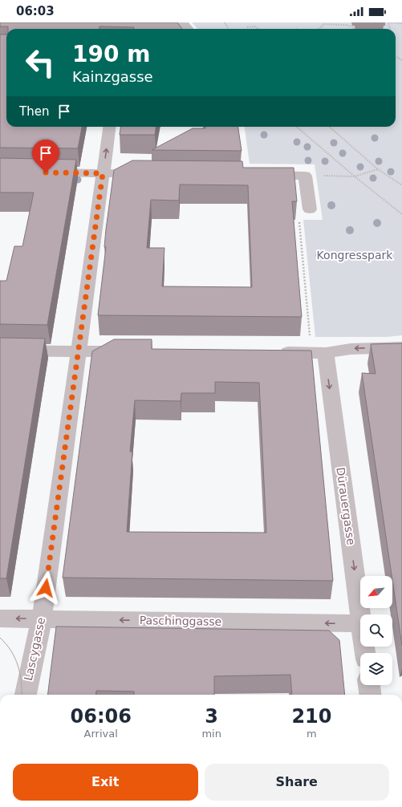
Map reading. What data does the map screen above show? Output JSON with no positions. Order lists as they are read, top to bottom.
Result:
{
  "streets": {
    "street": ["Dürauergasse", "Paschinggasse", "Lascygasse"]
  },
  "crossings": [
    ["Paschinggasse", "Lascygasse"]
  ],
  "one_way": ["Dürauergasse", "Paschinggasse"],
  "parks": ["Kongresspark"],
  "north": "bottom left",
  "page": {
    "status": "06:03",
    "turn": ["190 m", "Kainzgasse"],
    "then": "Then",
    "eta": [
      "06:06",
      "Arrival",
      "3",
      "min",
      "210",
      "m"
    ],
    "buttons": ["Exit", "Share"]
  }
}
